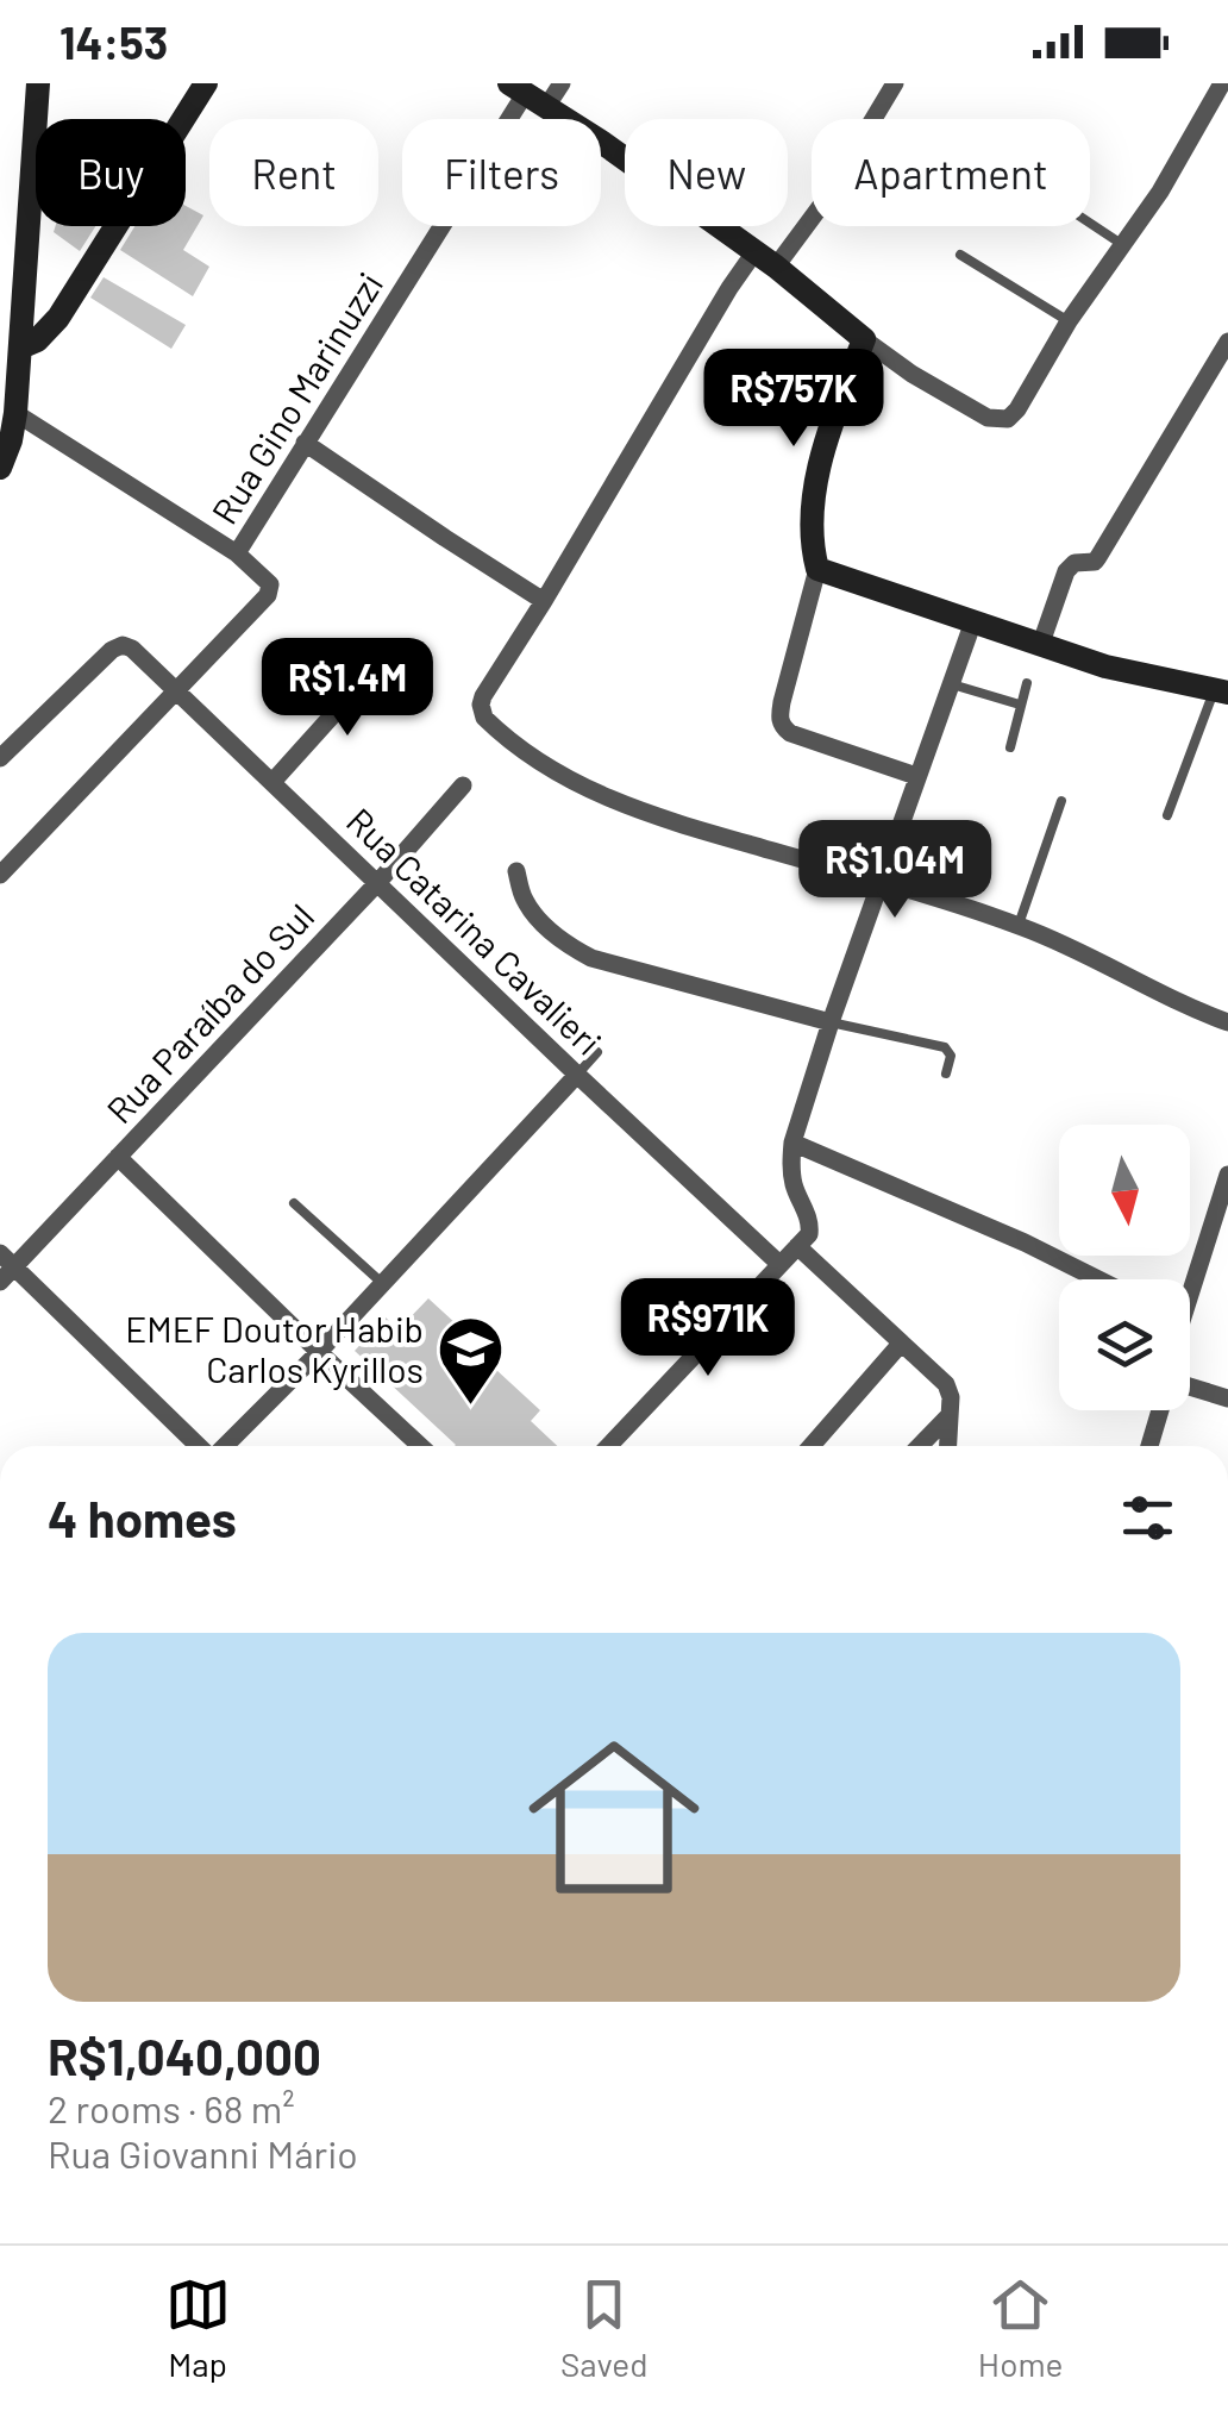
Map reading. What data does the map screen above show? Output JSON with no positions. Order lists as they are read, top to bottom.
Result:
{
  "streets": {
    "street": ["Rua Gino Marinuzzi", "Rua Catarina Cavalieri", "Rua Paraíba do Sul"]
  },
  "crossings": [
    ["Rua Catarina Cavalieri", "Rua Paraíba do Sul"]
  ],
  "places": {
    "school or university": ["EMEF Doutor Habib Carlos Kyrillos"]
  },
  "north": "bottom",
  "page": {
    "status": "14:53",
    "chip": [
      "Buy",
      "Rent",
      "Filters",
      "New",
      "Apartment"
    ],
    "price": [
      "R$757K",
      "R$1.4M",
      "R$1.04M",
      "R$971K"
    ],
    "heading": "4 homes",
    "list": [
      {
        "name": "R$1,040,000",
        "note": "2 rooms · 68 m² · Rua Giovanni Mário"
      }
    ],
    "tabs": ["Map", "Saved", "Home"]
  }
}
